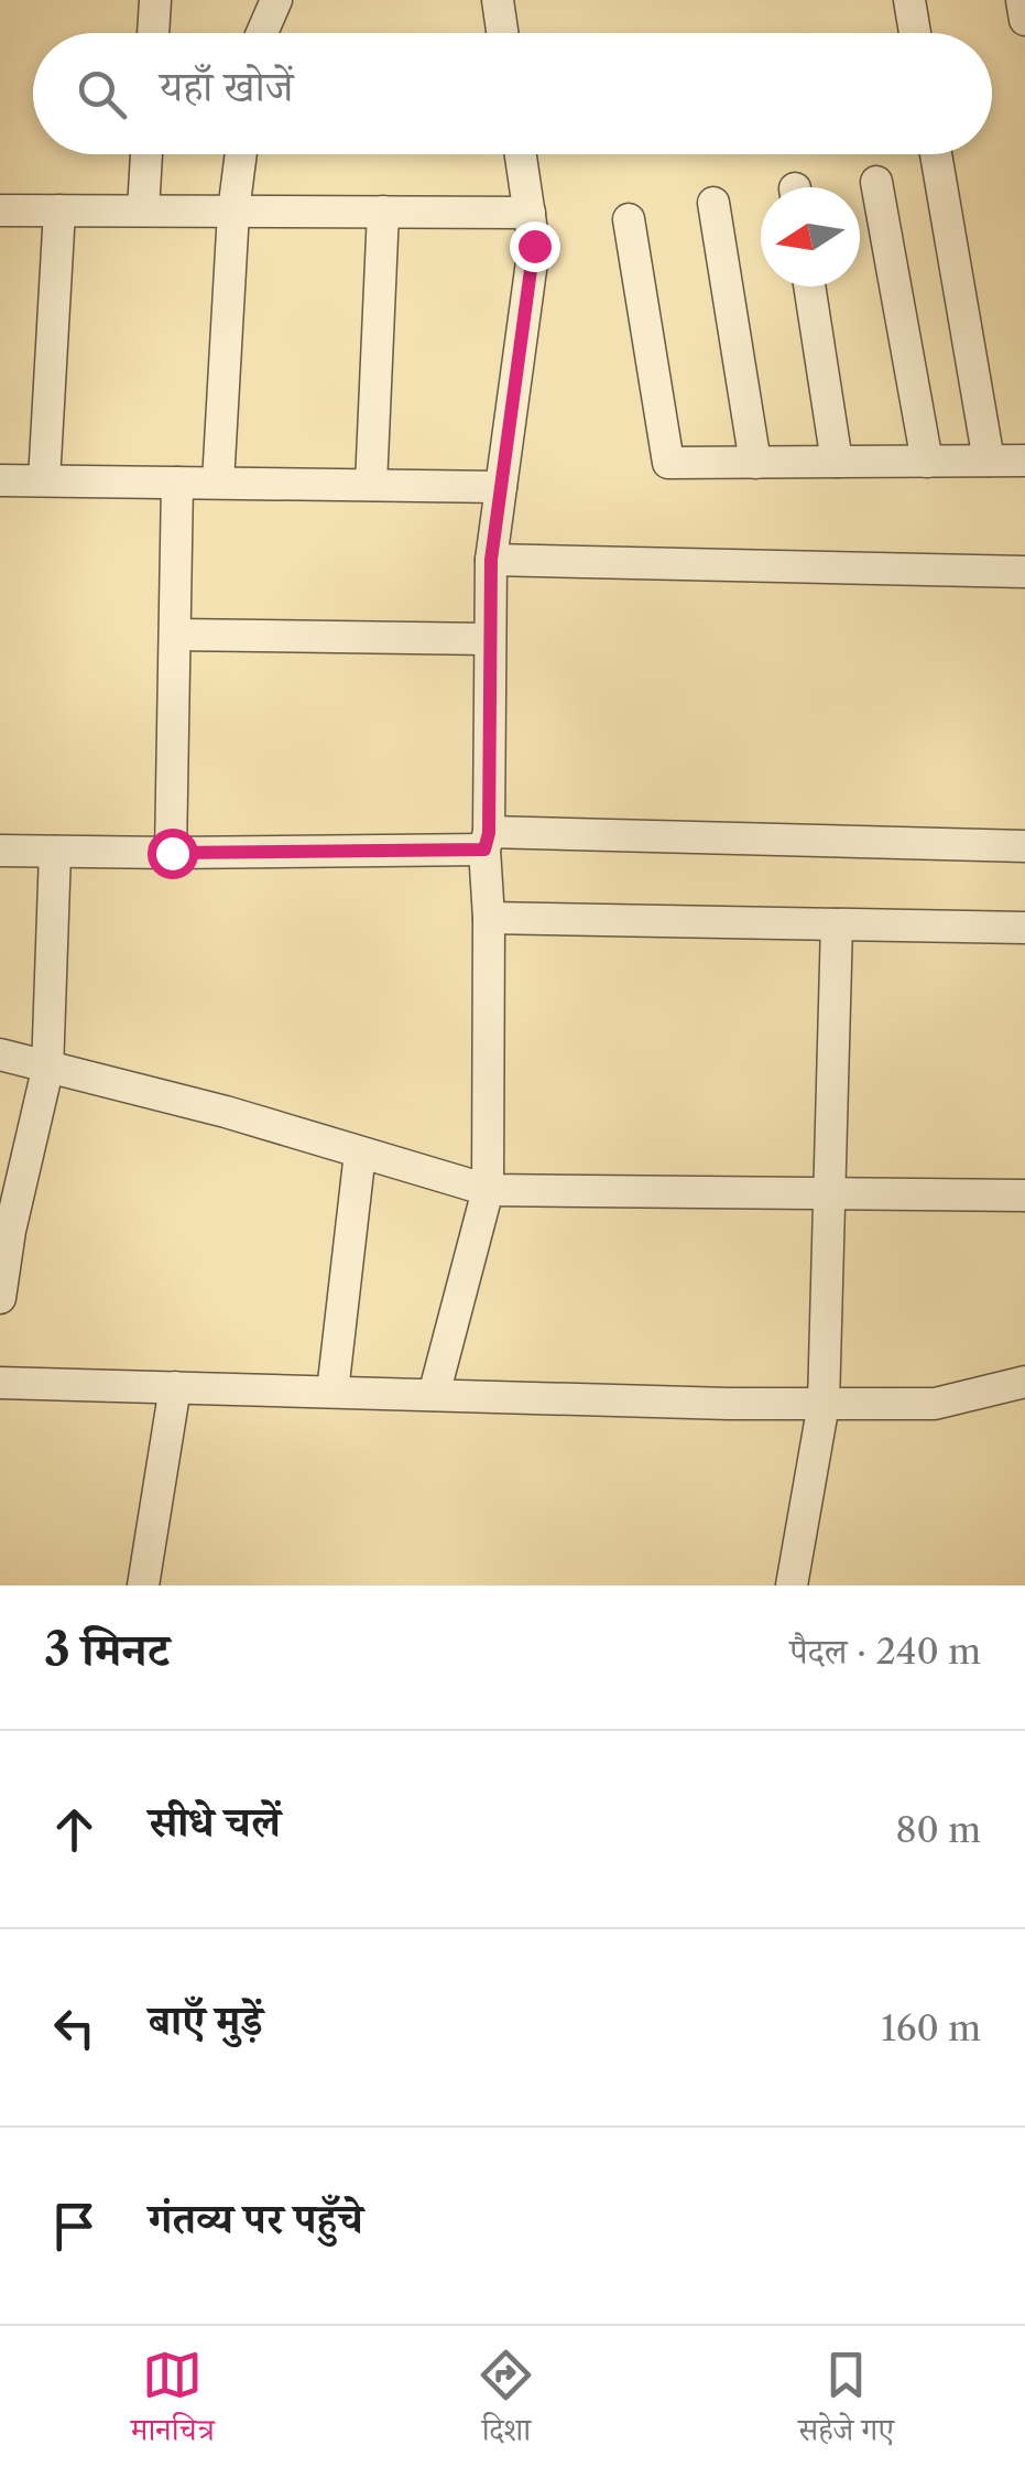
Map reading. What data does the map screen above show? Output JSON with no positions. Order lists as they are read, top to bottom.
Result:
{
  "north": "left",
  "page": {
    "search": "यहाँ खोजें",
    "heading": ["3 मिनट", "पैदल · 240 m"],
    "list": [
      ["सीधे चलें", "80 m"],
      ["बाएँ मुड़ें", "160 m"],
      "गंतव्य पर पहुँचे"
    ],
    "nav": ["मानचित्र", "दिशा", "सहेजे गए"]
  }
}
